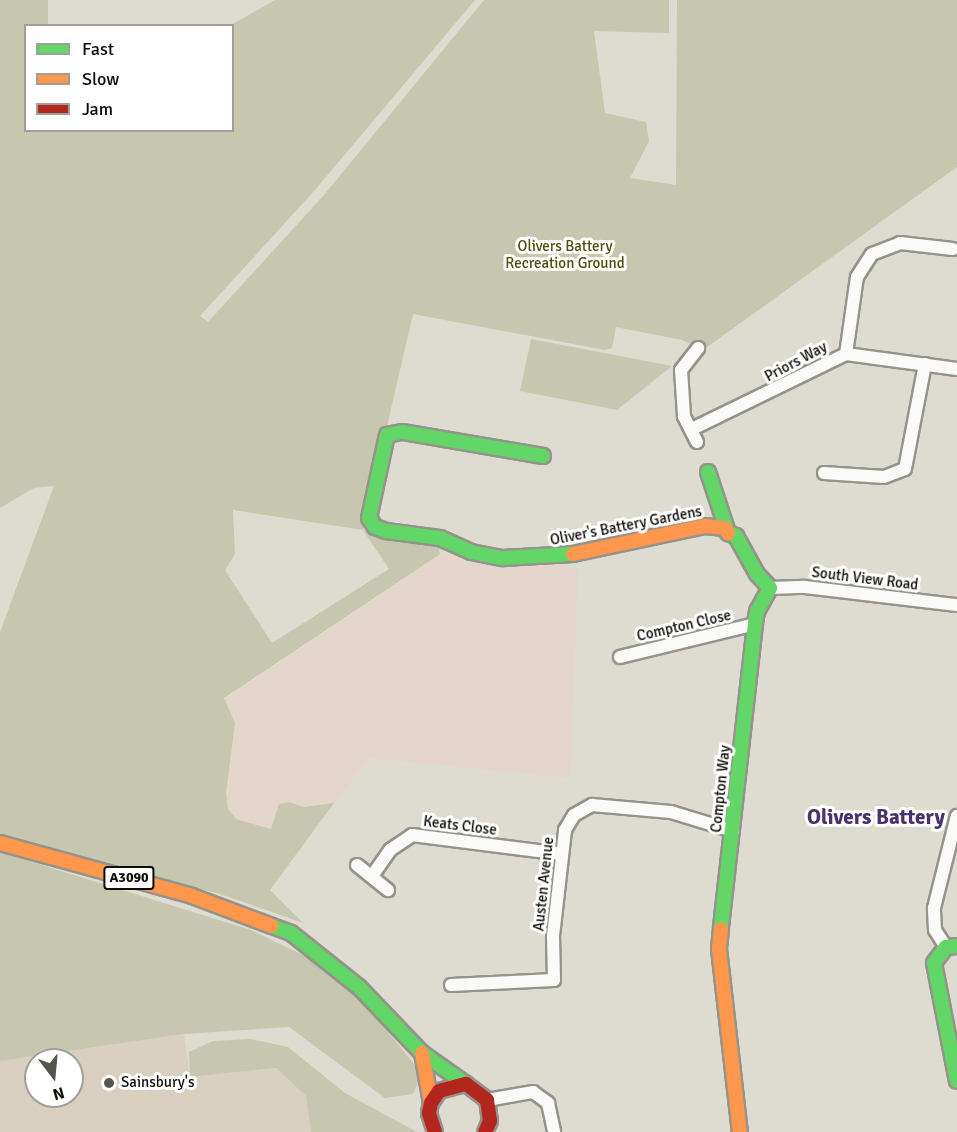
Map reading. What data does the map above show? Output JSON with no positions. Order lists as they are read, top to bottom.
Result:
{
  "streets": {
    "street": [
      "Priors Way",
      "Oliver's Battery Gardens",
      "South View Road",
      "Compton Close",
      "Compton Way",
      "Keats Close",
      "A3090",
      "Austen Avenue"
    ]
  },
  "crossings": [
    ["South View Road", "Compton Way"],
    ["Compton Close", "Compton Way"],
    ["Compton Way", "Austen Avenue"],
    ["Keats Close", "Austen Avenue"]
  ],
  "districts": ["Olivers Battery"],
  "parks": ["Olivers Battery Recreation Ground"],
  "places": ["Sainsbury's"],
  "legend": ["Fast", "Slow", "Jam"],
  "north": "bottom"
}
